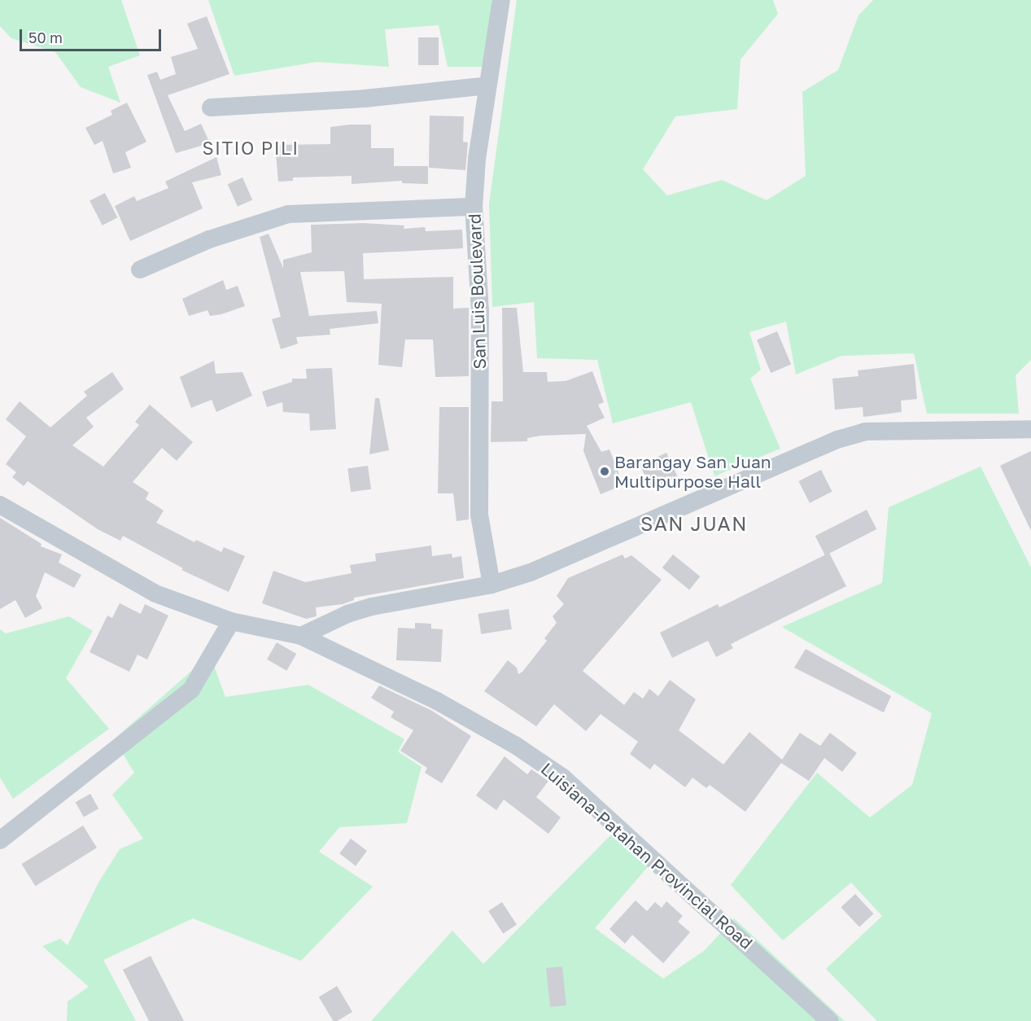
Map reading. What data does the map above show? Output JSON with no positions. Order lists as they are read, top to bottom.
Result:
{
  "streets": {
    "street": ["San Luis Boulevard", "Luisiana-Patahan Provincial Road"]
  },
  "districts": ["SITIO PILI", "SAN JUAN"],
  "places": ["Barangay San Juan Multipurpose Hall"],
  "scale_bar": "50 m"
}
